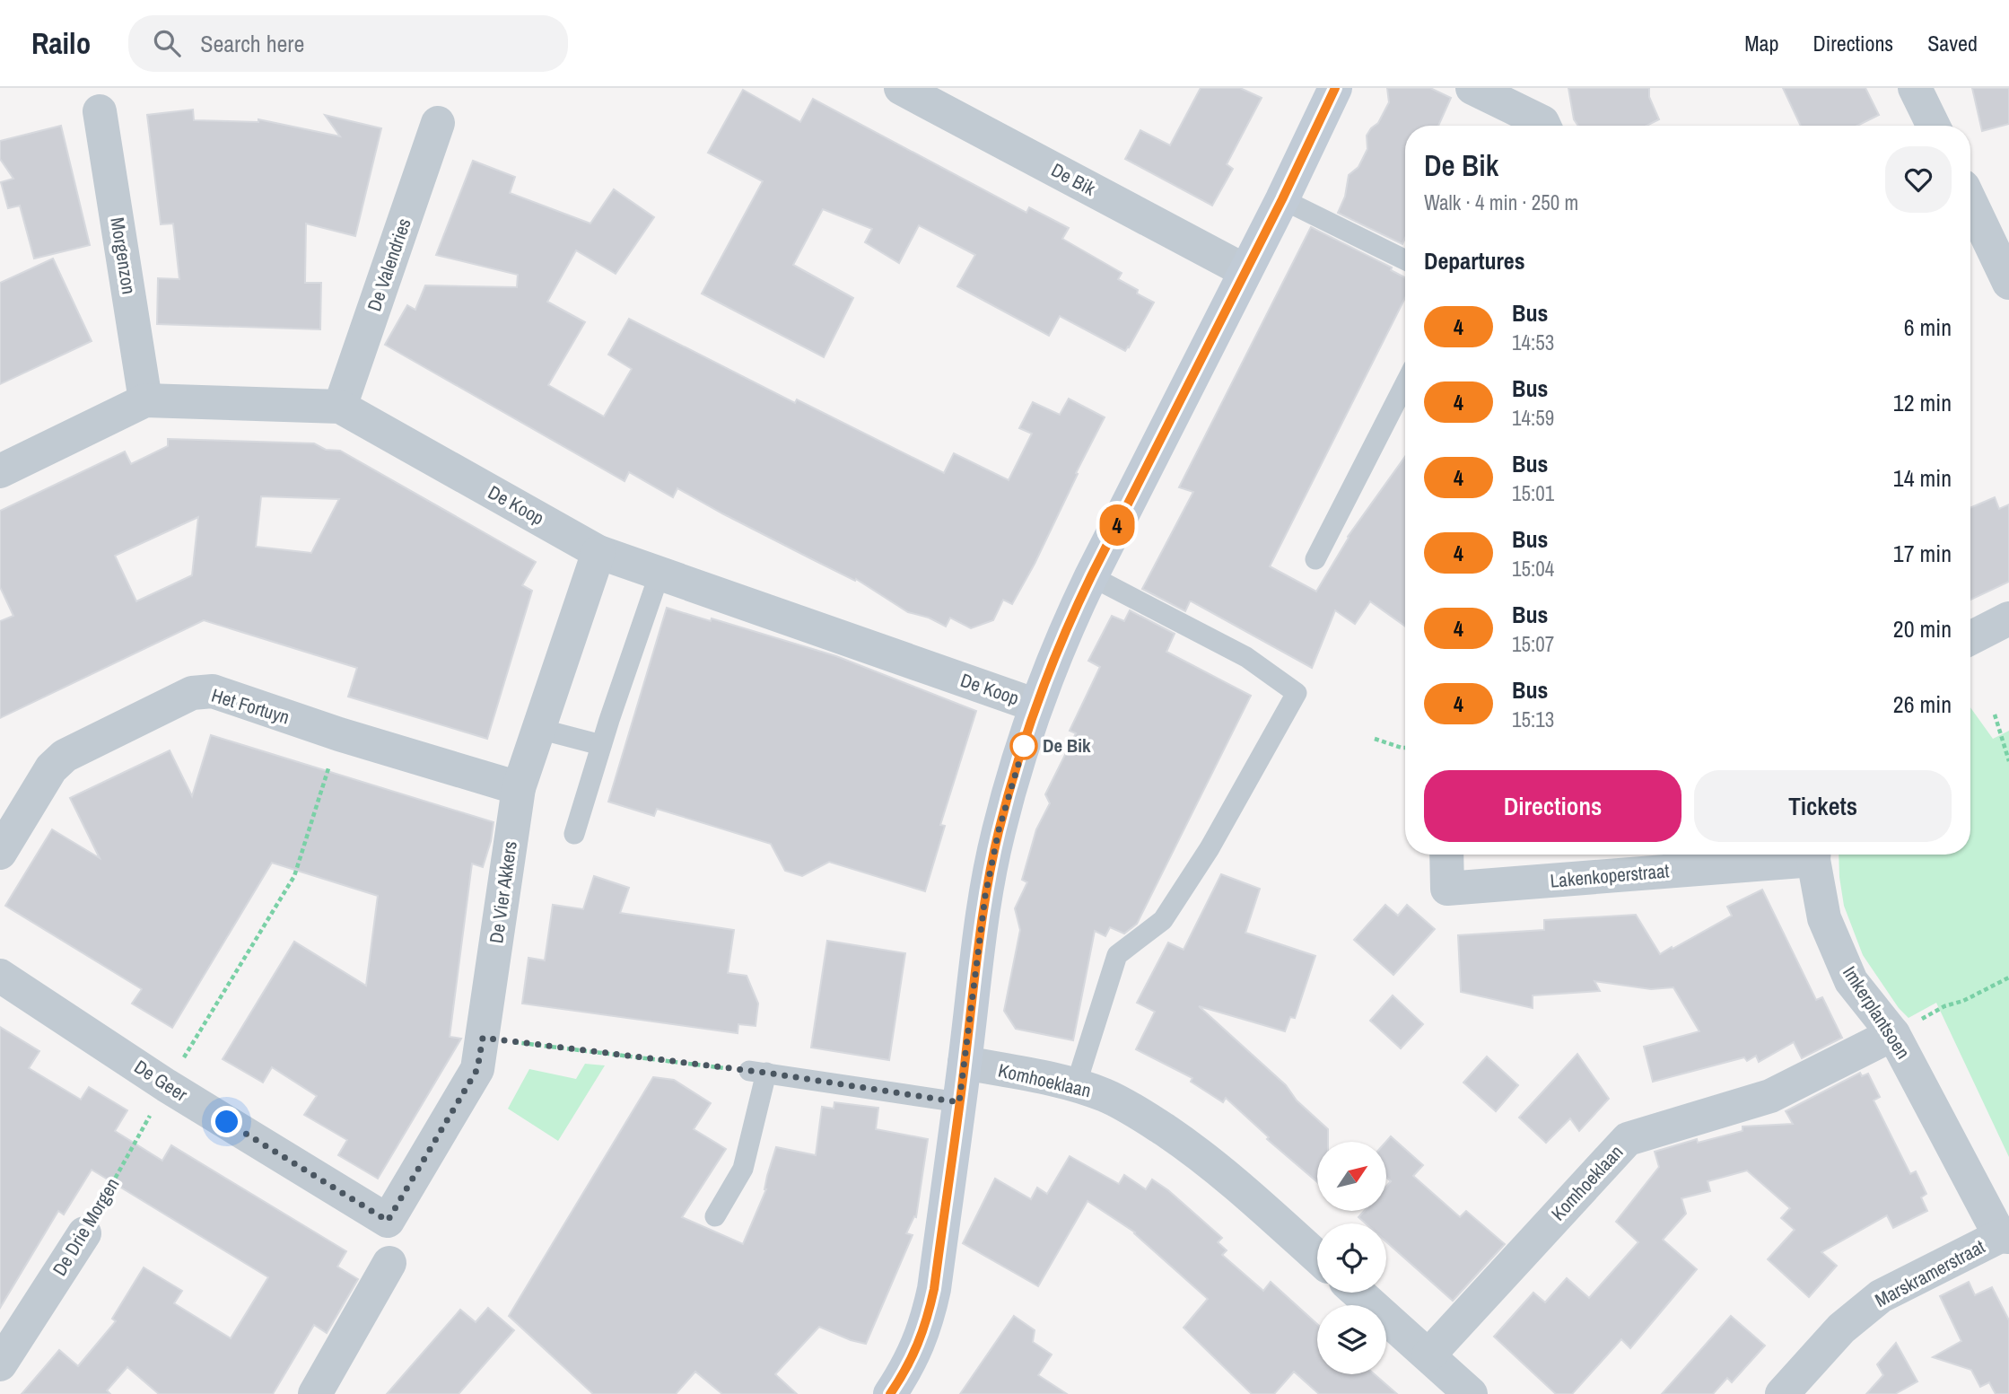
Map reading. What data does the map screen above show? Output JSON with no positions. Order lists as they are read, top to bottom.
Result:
{
  "streets": {
    "street": [
      "De Bik",
      "Morgenzon",
      "De Valendries",
      "De Koop",
      "Het Fortuyn",
      "Lakenkoperstraat",
      "De Vier Akkers",
      "Imkerplantsoen",
      "De Geer",
      "Komhoeklaan",
      "De Drie Morgen",
      "Marskramerstraat"
    ]
  },
  "crossings": [
    ["Morgenzon", "De Koop"],
    ["De Valendries", "De Koop"],
    ["De Koop", "De Vier Akkers"],
    ["Het Fortuyn", "De Vier Akkers"],
    ["Het Fortuyn", "De Drie Morgen"],
    ["De Vier Akkers", "De Geer"],
    ["Imkerplantsoen", "Komhoeklaan"],
    ["Imkerplantsoen", "Marskramerstraat"],
    ["De Geer", "De Drie Morgen"]
  ],
  "places": ["De Bik"],
  "lines": ["bus line 4"],
  "north": "top right",
  "page": {
    "header": "Railo",
    "search": "Search here",
    "nav": ["Map", "Directions", "Saved"],
    "on_map": "4",
    "heading": [
      ["De Bik", "Walk · 4 min · 250 m"],
      "Departures"
    ],
    "list": [
      {
        "mark": "4",
        "name": "Bus",
        "note": "14:53",
        "value": "6 min"
      },
      {
        "mark": "4",
        "name": "Bus",
        "note": "14:59",
        "value": "12 min"
      },
      {
        "mark": "4",
        "name": "Bus",
        "note": "15:01",
        "value": "14 min"
      },
      {
        "mark": "4",
        "name": "Bus",
        "note": "15:04",
        "value": "17 min"
      },
      {
        "mark": "4",
        "name": "Bus",
        "note": "15:07",
        "value": "20 min"
      },
      {
        "mark": "4",
        "name": "Bus",
        "note": "15:13",
        "value": "26 min"
      }
    ],
    "buttons": ["Directions", "Tickets"]
  }
}
